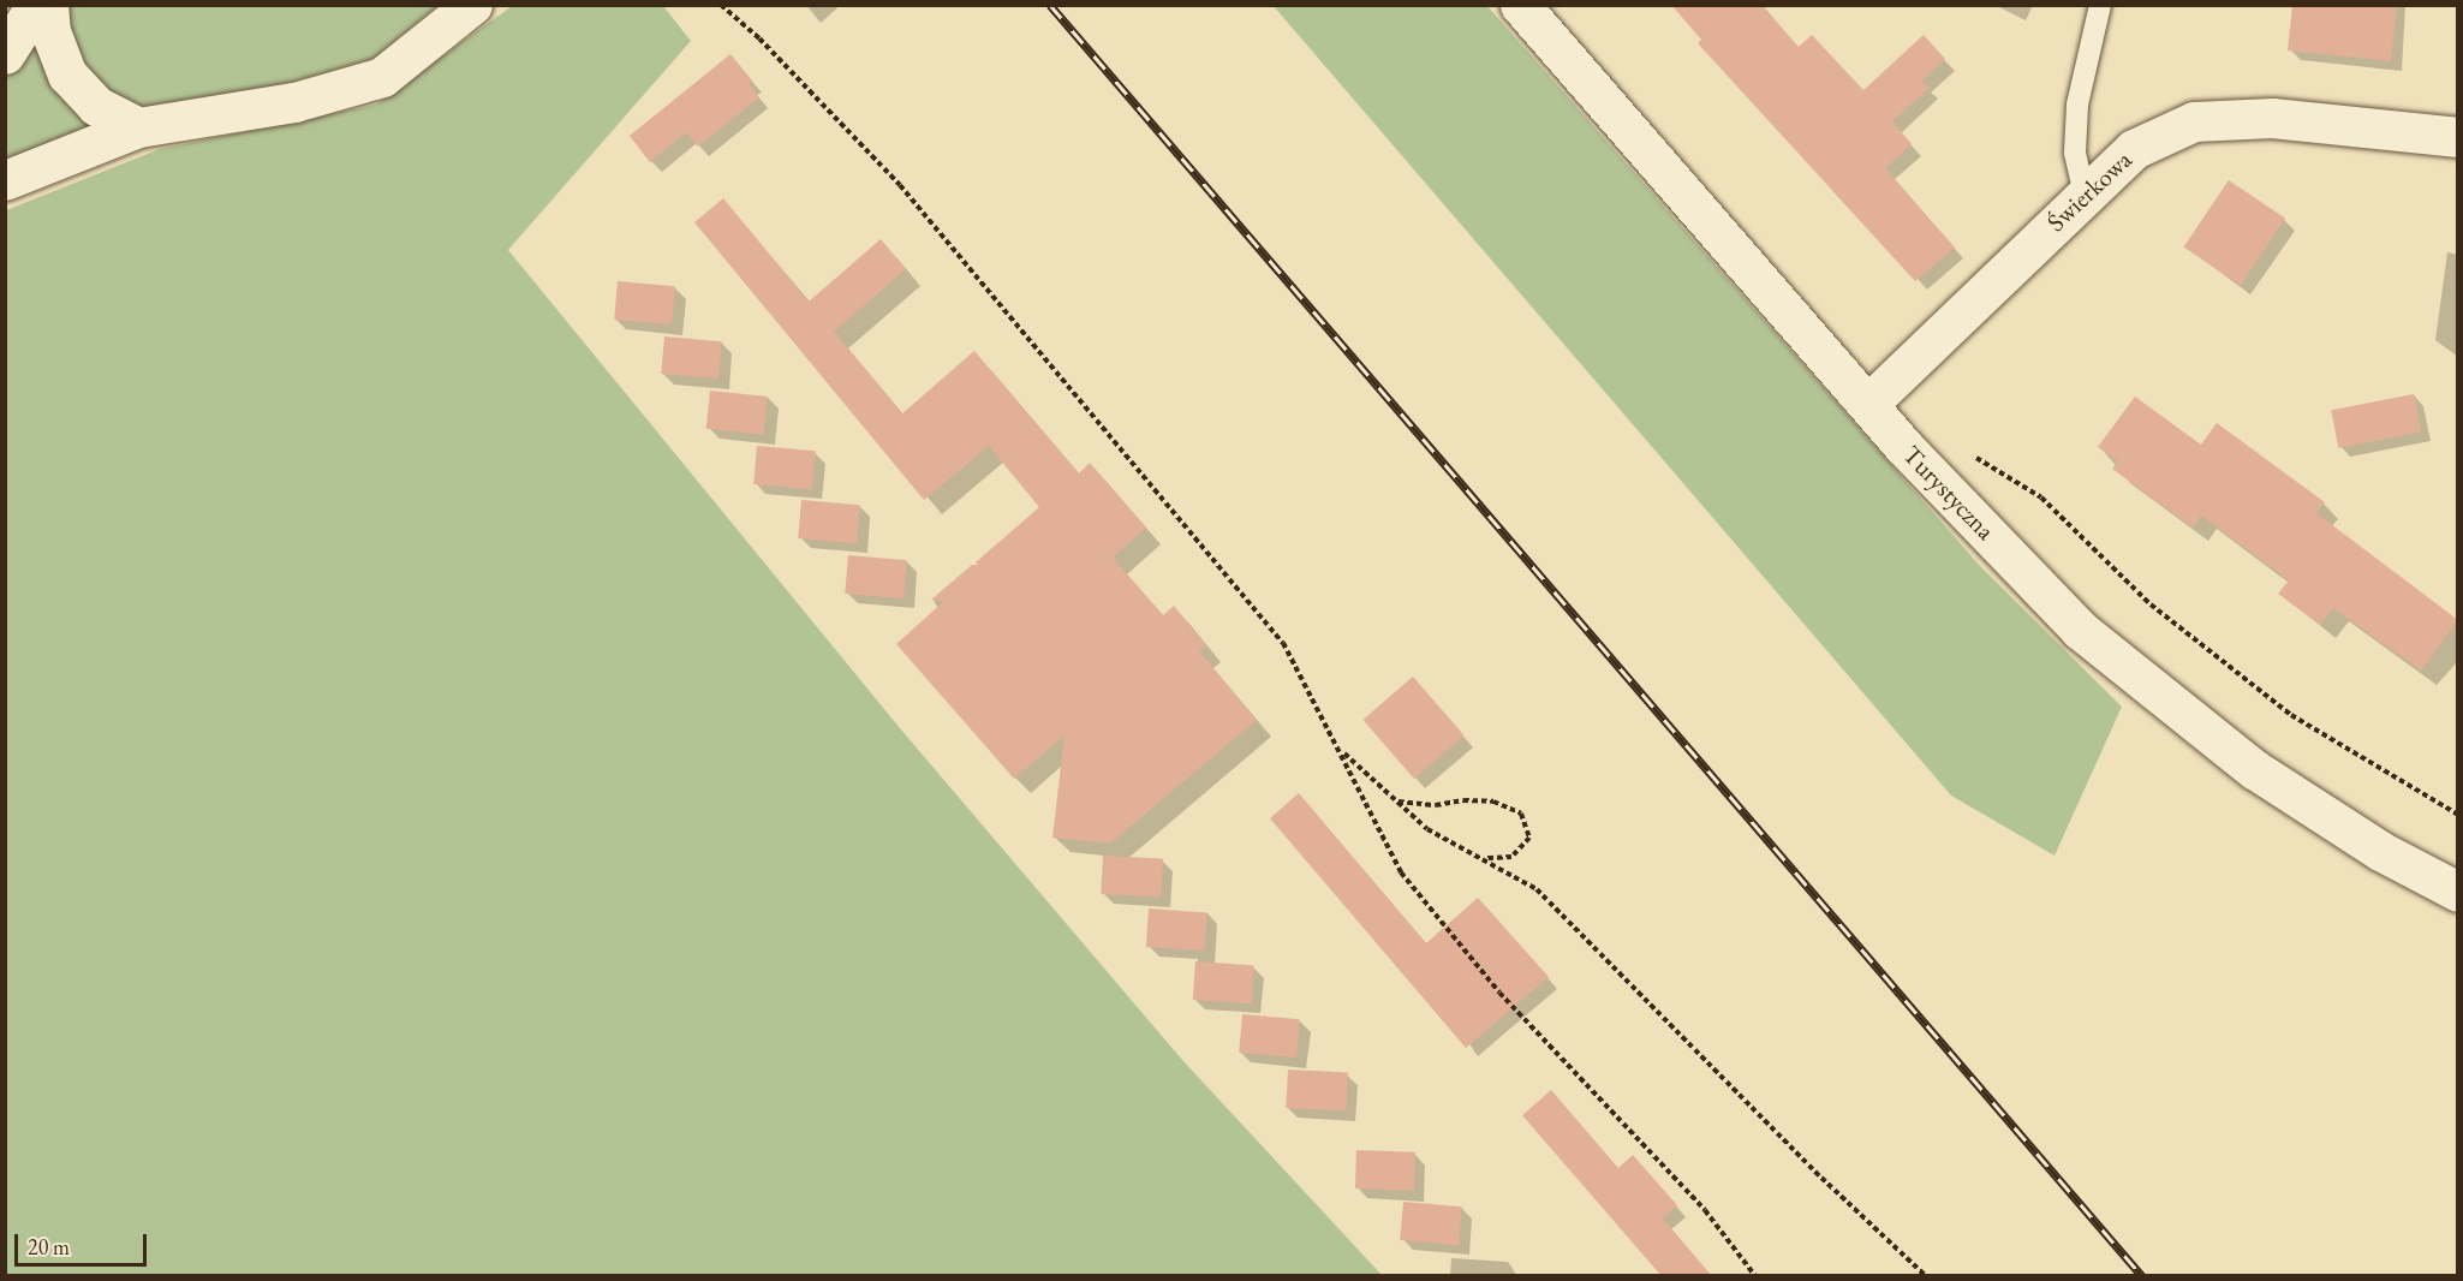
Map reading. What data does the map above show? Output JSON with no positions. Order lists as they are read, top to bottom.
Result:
{
  "streets": {
    "street": ["Świerkowa", "Turystyczna"]
  },
  "crossings": [
    ["Świerkowa", "Turystyczna"]
  ],
  "scale_bar": "20 m"
}
